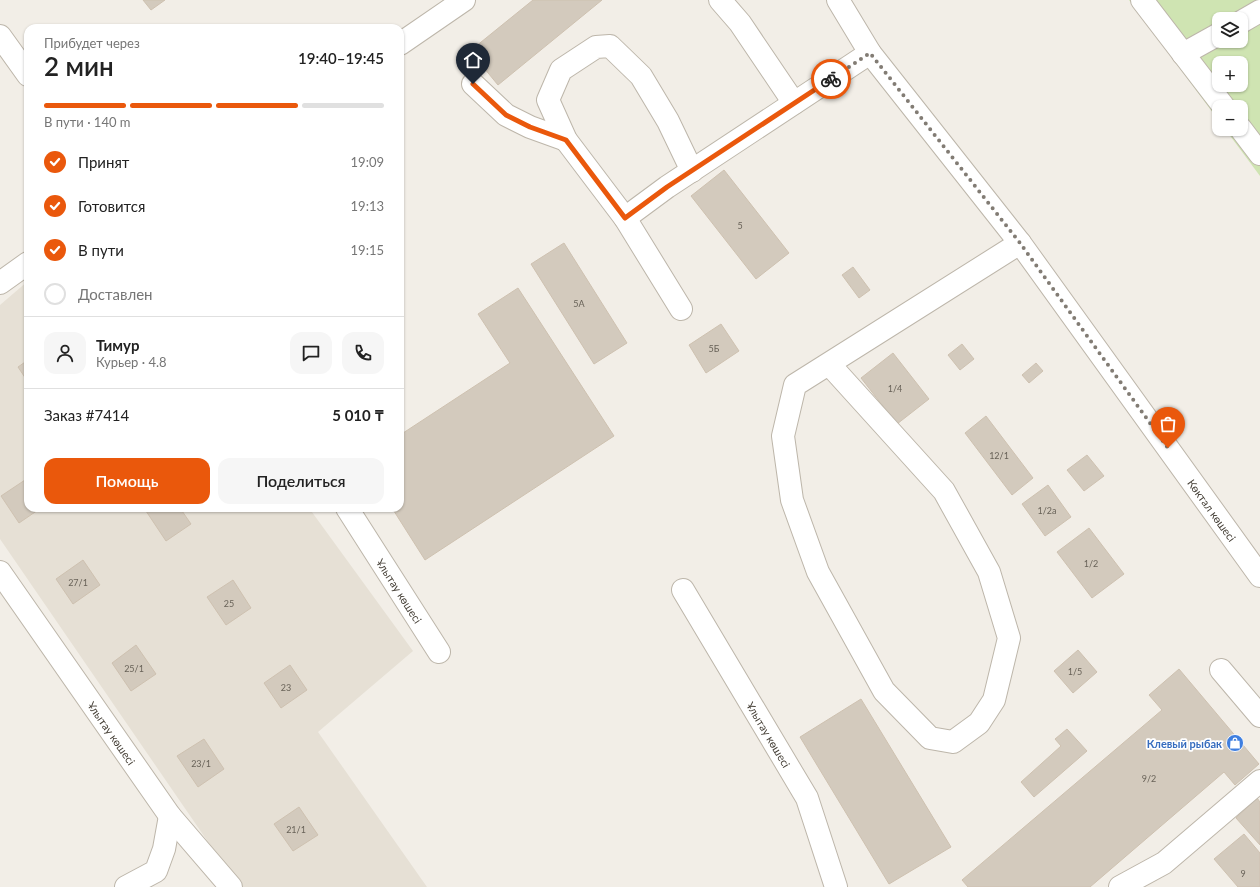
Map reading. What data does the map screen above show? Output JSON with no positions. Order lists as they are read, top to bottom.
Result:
{
  "streets": {
    "street": ["Көктал көшесі", "Ұлытау көшесі"]
  },
  "places": {
    "shop": ["Клевый рыбак"]
  },
  "house_numbers": [
    "5",
    "5А",
    "5Б",
    "1/4",
    "12/1",
    "1/2а",
    "1/2",
    "27/1",
    "25",
    "25/1",
    "1/5",
    "23",
    "23/1",
    "9/2",
    "21/1",
    "9"
  ],
  "page": {
    "map_buttons": ["+", "−"],
    "heading": ["2 мин", "Прибудет через", "19:40–19:45"],
    "panel": [
      "Тимур",
      "Курьер · 4.8",
      "Заказ #7414",
      "5 010 ₸"
    ],
    "bar": "В пути · 140 m",
    "list": [
      ["Принят", "19:09"],
      ["Готовится", "19:13"],
      ["В пути", "19:15"],
      "Доставлен"
    ],
    "buttons": ["Помощь", "Поделиться"]
  }
}
